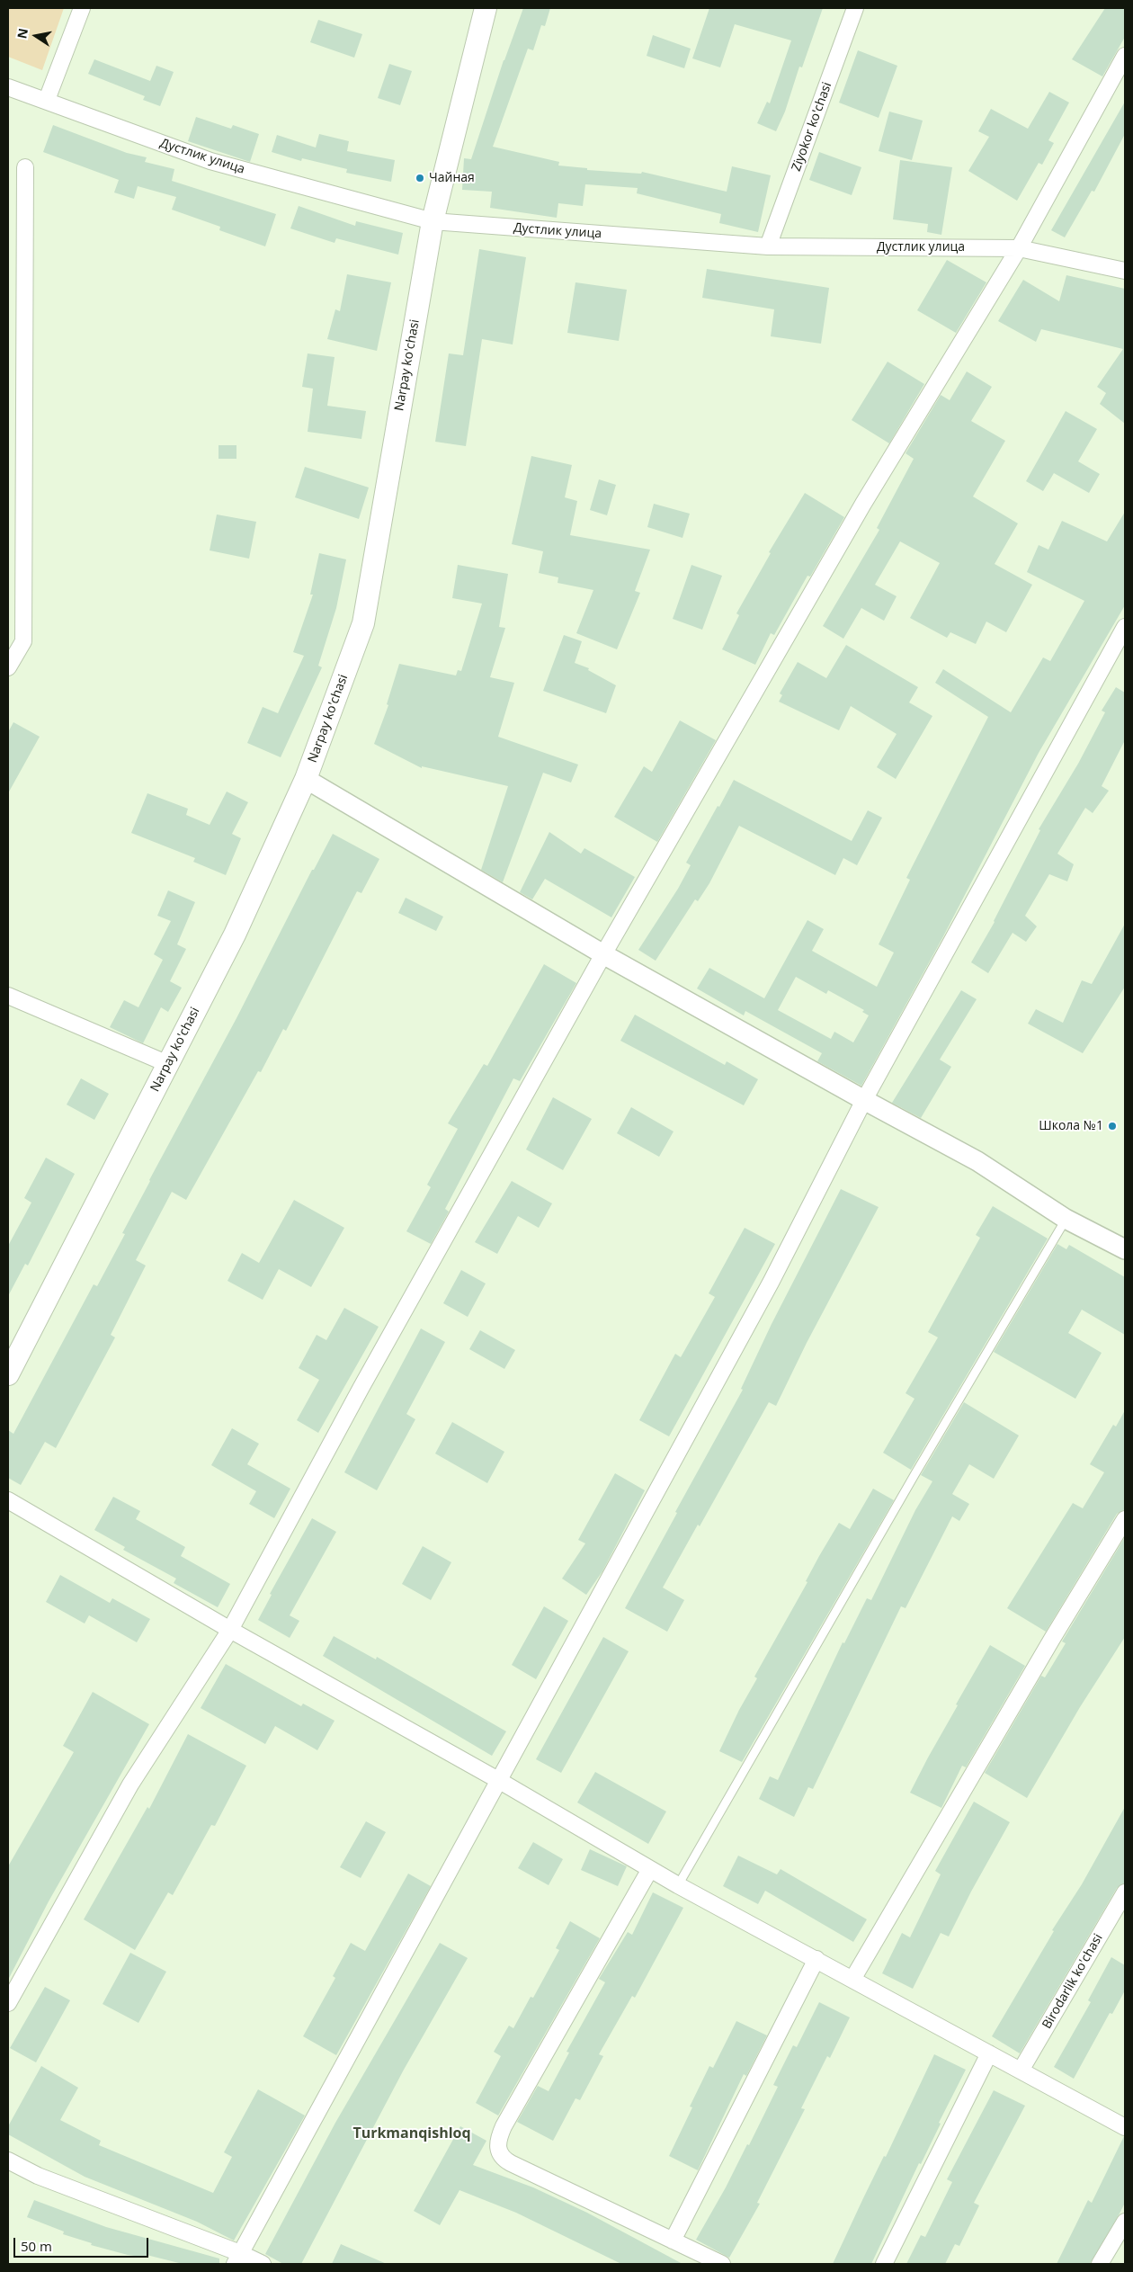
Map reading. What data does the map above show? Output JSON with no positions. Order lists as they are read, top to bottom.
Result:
{
  "streets": {
    "main road": ["Narpay ko'chasi"],
    "street": ["Ziyokor ko'chasi", "Дустлик улица", "Birodarlik ko'chasi"]
  },
  "crossings": [
    ["Ziyokor ko'chasi", "Дустлик улица"],
    ["Дустлик улица", "Narpay ko'chasi"]
  ],
  "districts": ["Turkmanqishloq"],
  "places": ["Чайная", "Школа №1"],
  "scale_bar": "50 m",
  "north": "left"
}
